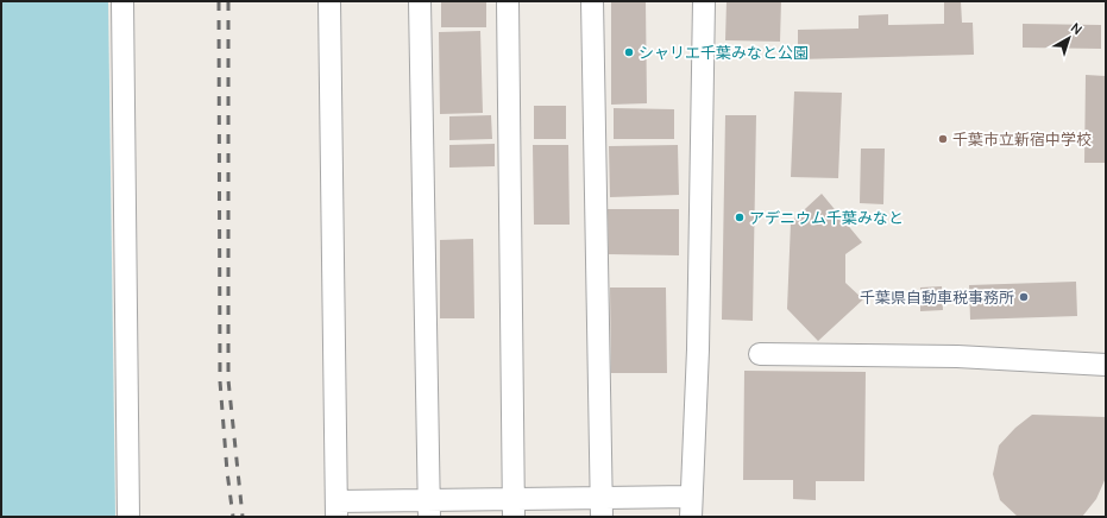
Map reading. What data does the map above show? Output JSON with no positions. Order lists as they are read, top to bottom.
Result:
{
  "places": [
    "シャリエ千葉みなと公園",
    "千葉市立新宿中学校",
    "アデニウム千葉みなと",
    "千葉県自動車税事務所"
  ],
  "north": "top right"
}
